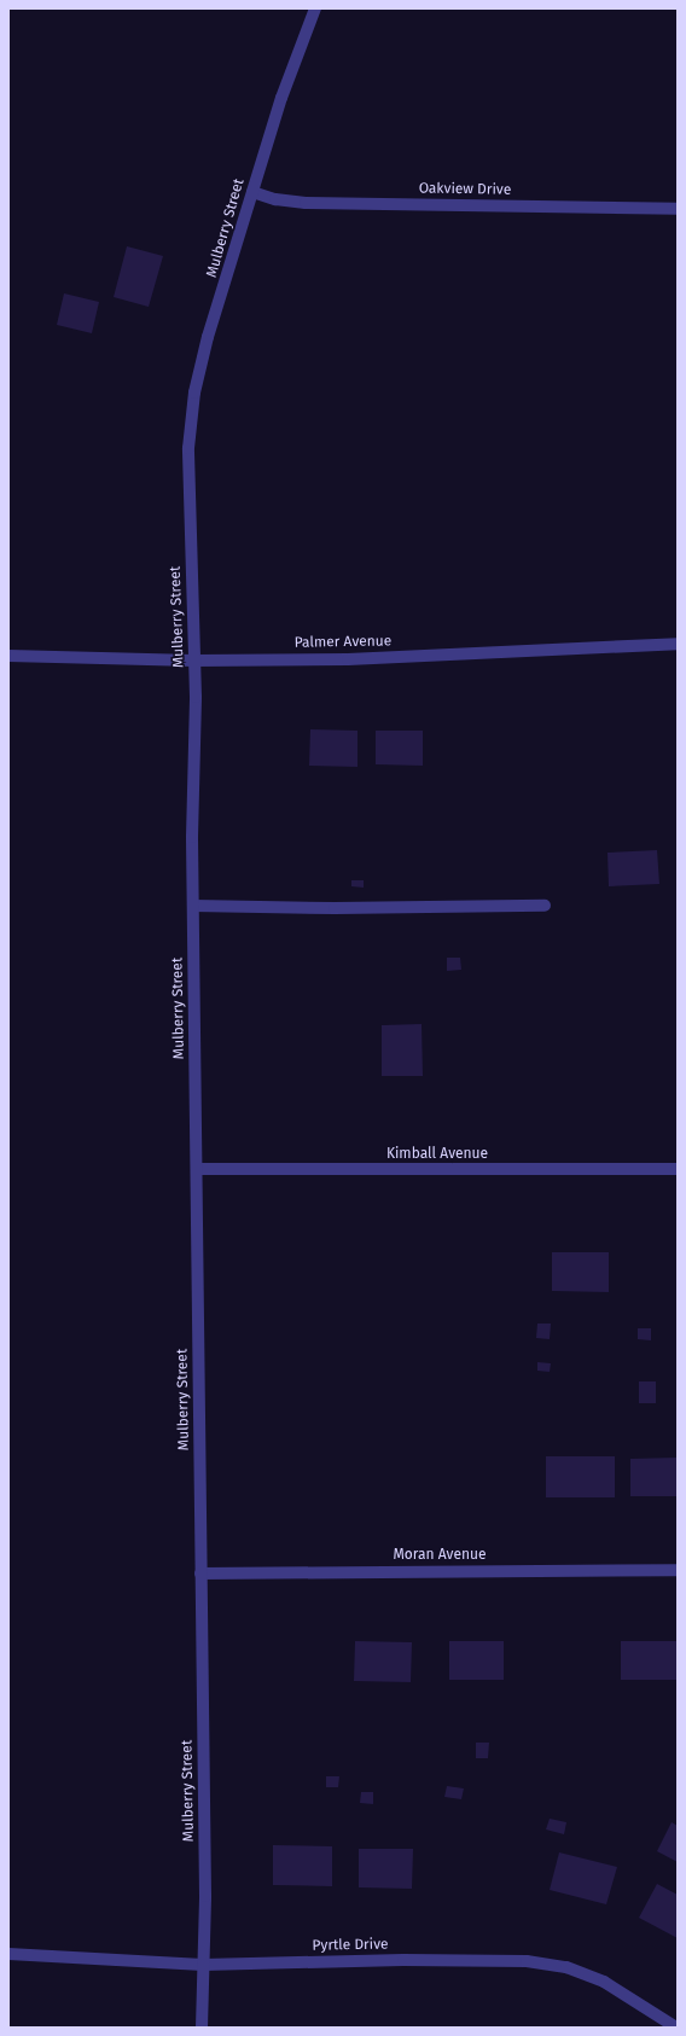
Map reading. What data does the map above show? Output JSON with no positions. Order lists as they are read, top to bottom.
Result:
{
  "streets": {
    "street": [
      "Oakview Drive",
      "Mulberry Street",
      "Palmer Avenue",
      "Kimball Avenue",
      "Moran Avenue",
      "Pyrtle Drive"
    ]
  },
  "crossings": [
    ["Oakview Drive", "Mulberry Street"],
    ["Mulberry Street", "Palmer Avenue"],
    ["Mulberry Street", "Kimball Avenue"],
    ["Mulberry Street", "Moran Avenue"],
    ["Mulberry Street", "Pyrtle Drive"]
  ]
}
